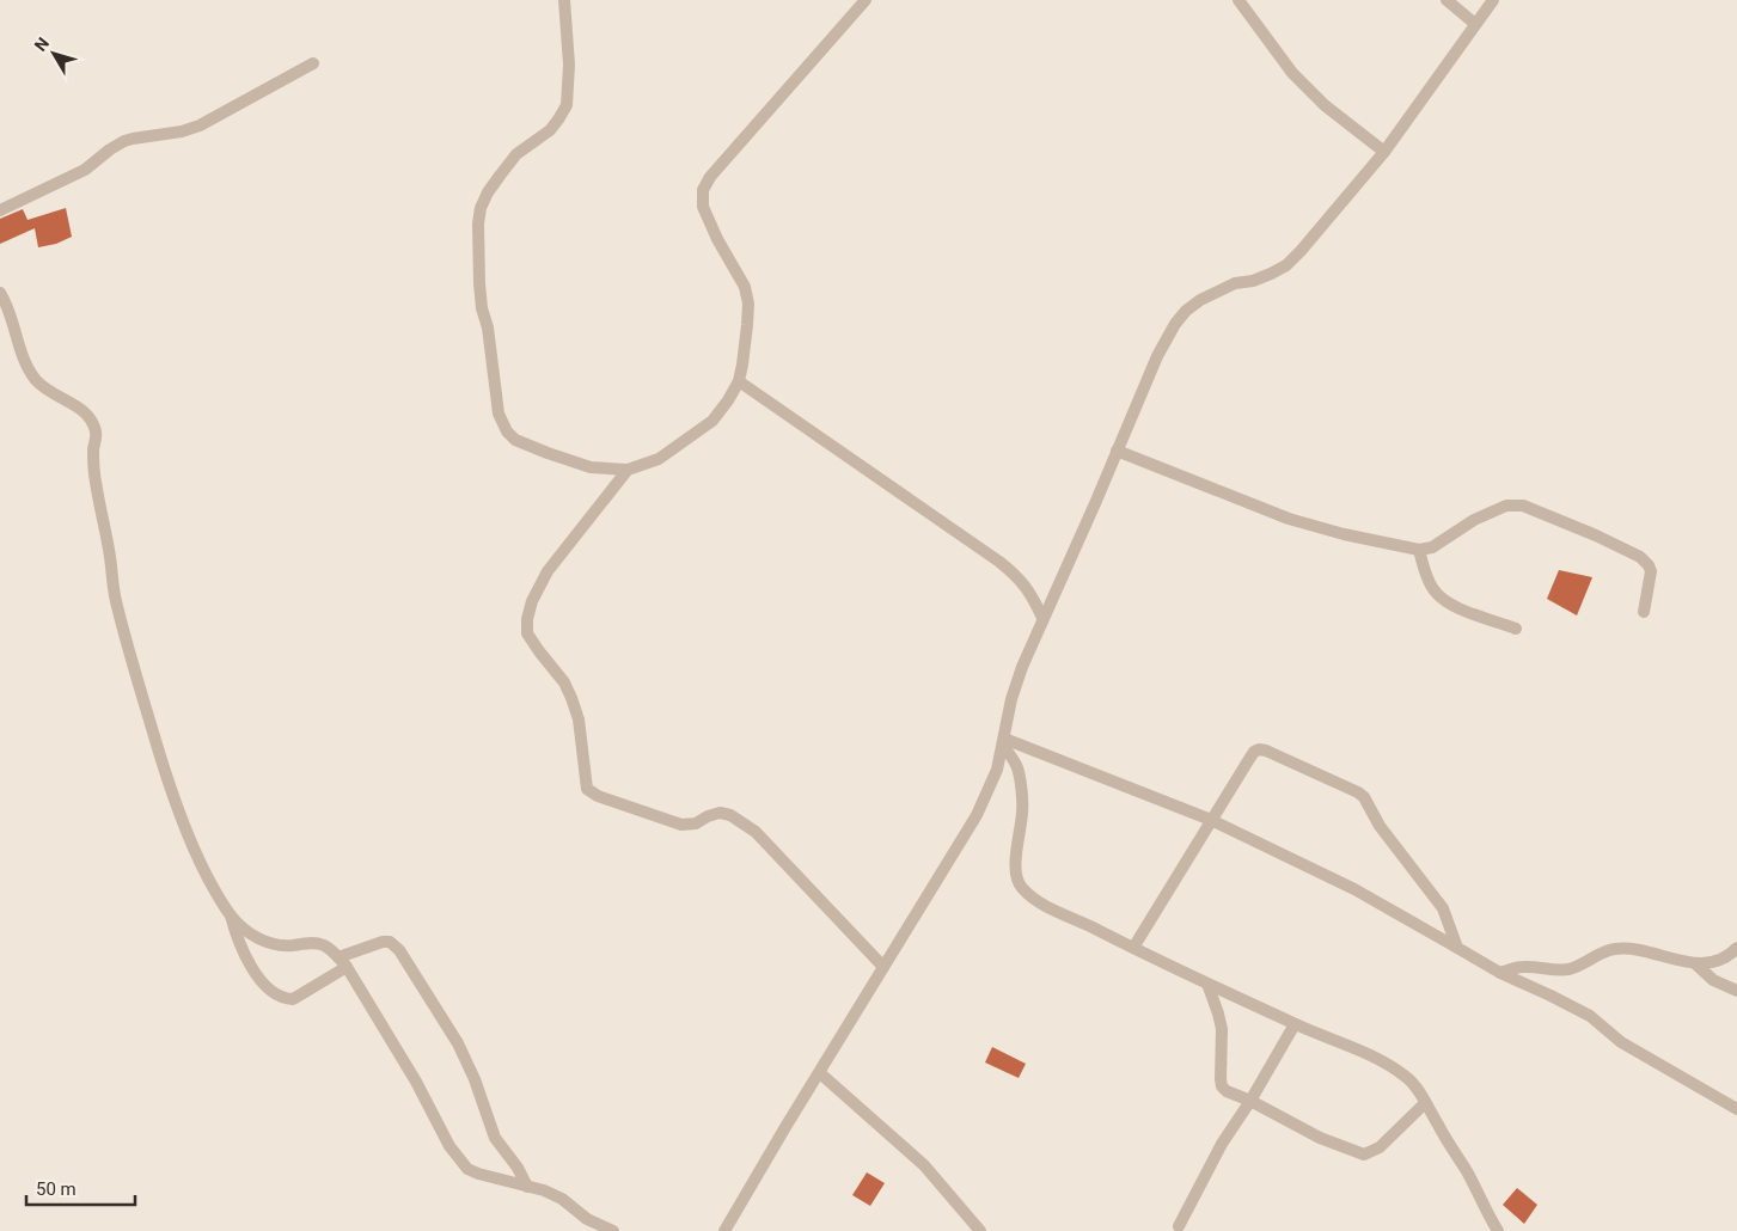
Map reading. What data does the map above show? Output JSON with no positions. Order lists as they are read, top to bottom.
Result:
{
  "scale_bar": "50 m",
  "north": "top left"
}
